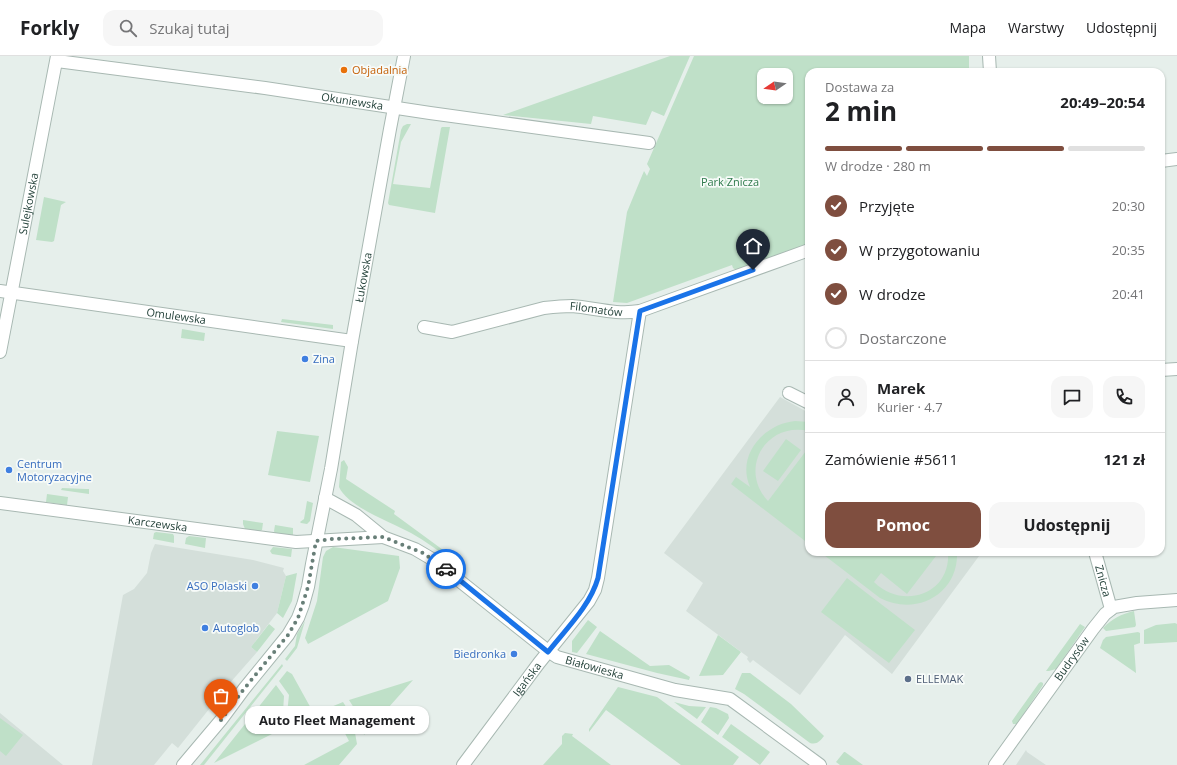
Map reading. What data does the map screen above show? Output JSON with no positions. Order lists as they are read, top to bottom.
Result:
{
  "streets": {
    "street": [
      "Okuniewska",
      "Sulejkowska",
      "Łukowska",
      "Filomatów",
      "Omulewska",
      "Karczewska",
      "Znicza",
      "Budrysów",
      "Białowieska",
      "Igańska"
    ]
  },
  "crossings": [
    ["Okuniewska", "Sulejkowska"],
    ["Okuniewska", "Łukowska"],
    ["Sulejkowska", "Omulewska"],
    ["Łukowska", "Omulewska"],
    ["Łukowska", "Karczewska"],
    ["Łukowska", "Białowieska"],
    ["Filomatów", "Igańska"],
    ["Karczewska", "Białowieska"],
    ["Znicza", "Budrysów"],
    ["Białowieska", "Igańska"]
  ],
  "parks": ["Park Znicza"],
  "places": [
    "Objadalnia",
    "Zina",
    "Centrum Motoryzacyjne",
    "ASO Polaski",
    "Autoglob",
    "Biedronka",
    "ELLEMAK",
    "Auto Fleet Management"
  ],
  "north": "left",
  "page": {
    "header": "Forkly",
    "search": "Szukaj tutaj",
    "nav": ["Mapa", "Warstwy", "Udostępnij"],
    "heading": ["2 min", "Dostawa za", "20:49–20:54"],
    "panel": [
      "Marek",
      "Kurier · 4.7",
      "Zamówienie #5611",
      "121 zł"
    ],
    "bar": "W drodze · 280 m",
    "list": [
      ["Przyjęte", "20:30"],
      ["W przygotowaniu", "20:35"],
      ["W drodze", "20:41"],
      "Dostarczone"
    ],
    "buttons": ["Pomoc", "Udostępnij"],
    "bubble": "Auto Fleet Management"
  }
}
